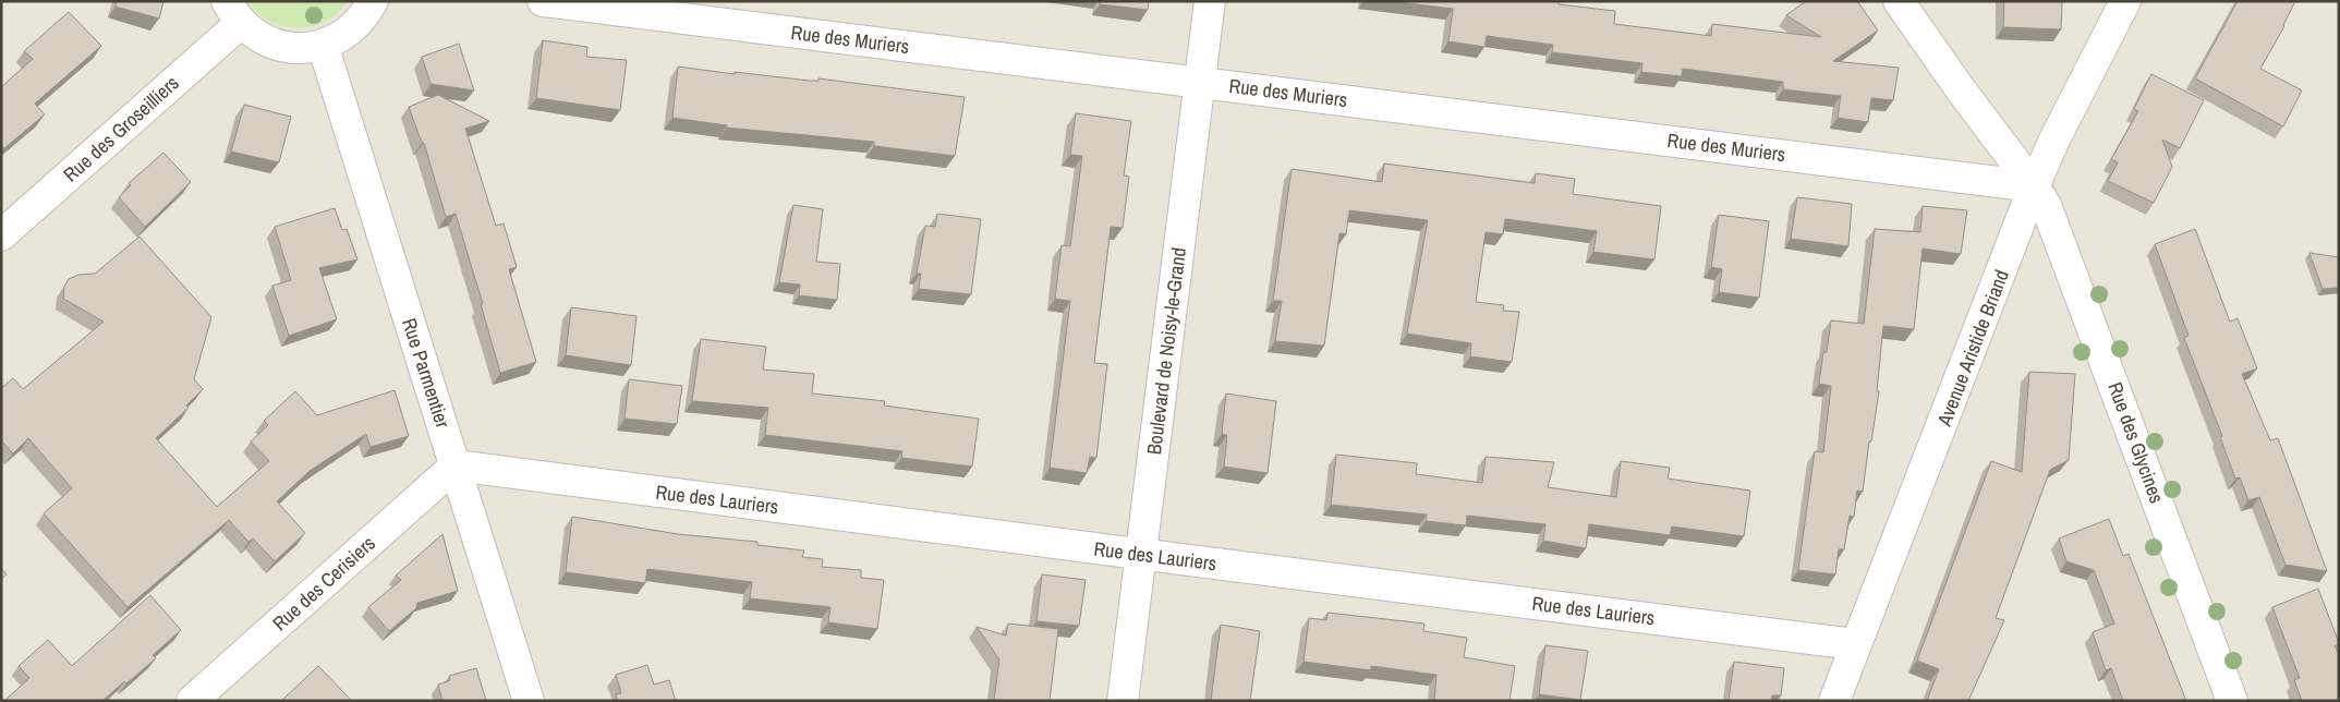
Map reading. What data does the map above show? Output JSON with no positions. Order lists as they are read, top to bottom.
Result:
{
  "streets": {
    "street": [
      "Rue des Muriers",
      "Rue des Groseilliers",
      "Avenue Aristide Briand",
      "Boulevard de Noisy-le-Grand",
      "Rue Parmentier",
      "Rue des Glycines",
      "Rue des Lauriers",
      "Rue des Cerisiers"
    ]
  },
  "crossings": [
    ["Rue des Muriers", "Avenue Aristide Briand"],
    ["Rue des Muriers", "Boulevard de Noisy-le-Grand"],
    ["Rue des Muriers", "Rue des Glycines"],
    ["Avenue Aristide Briand", "Rue des Glycines"],
    ["Avenue Aristide Briand", "Rue des Lauriers"],
    ["Boulevard de Noisy-le-Grand", "Rue des Lauriers"],
    ["Rue Parmentier", "Rue des Lauriers"],
    ["Rue Parmentier", "Rue des Cerisiers"],
    ["Rue des Lauriers", "Rue des Cerisiers"]
  ]
}
